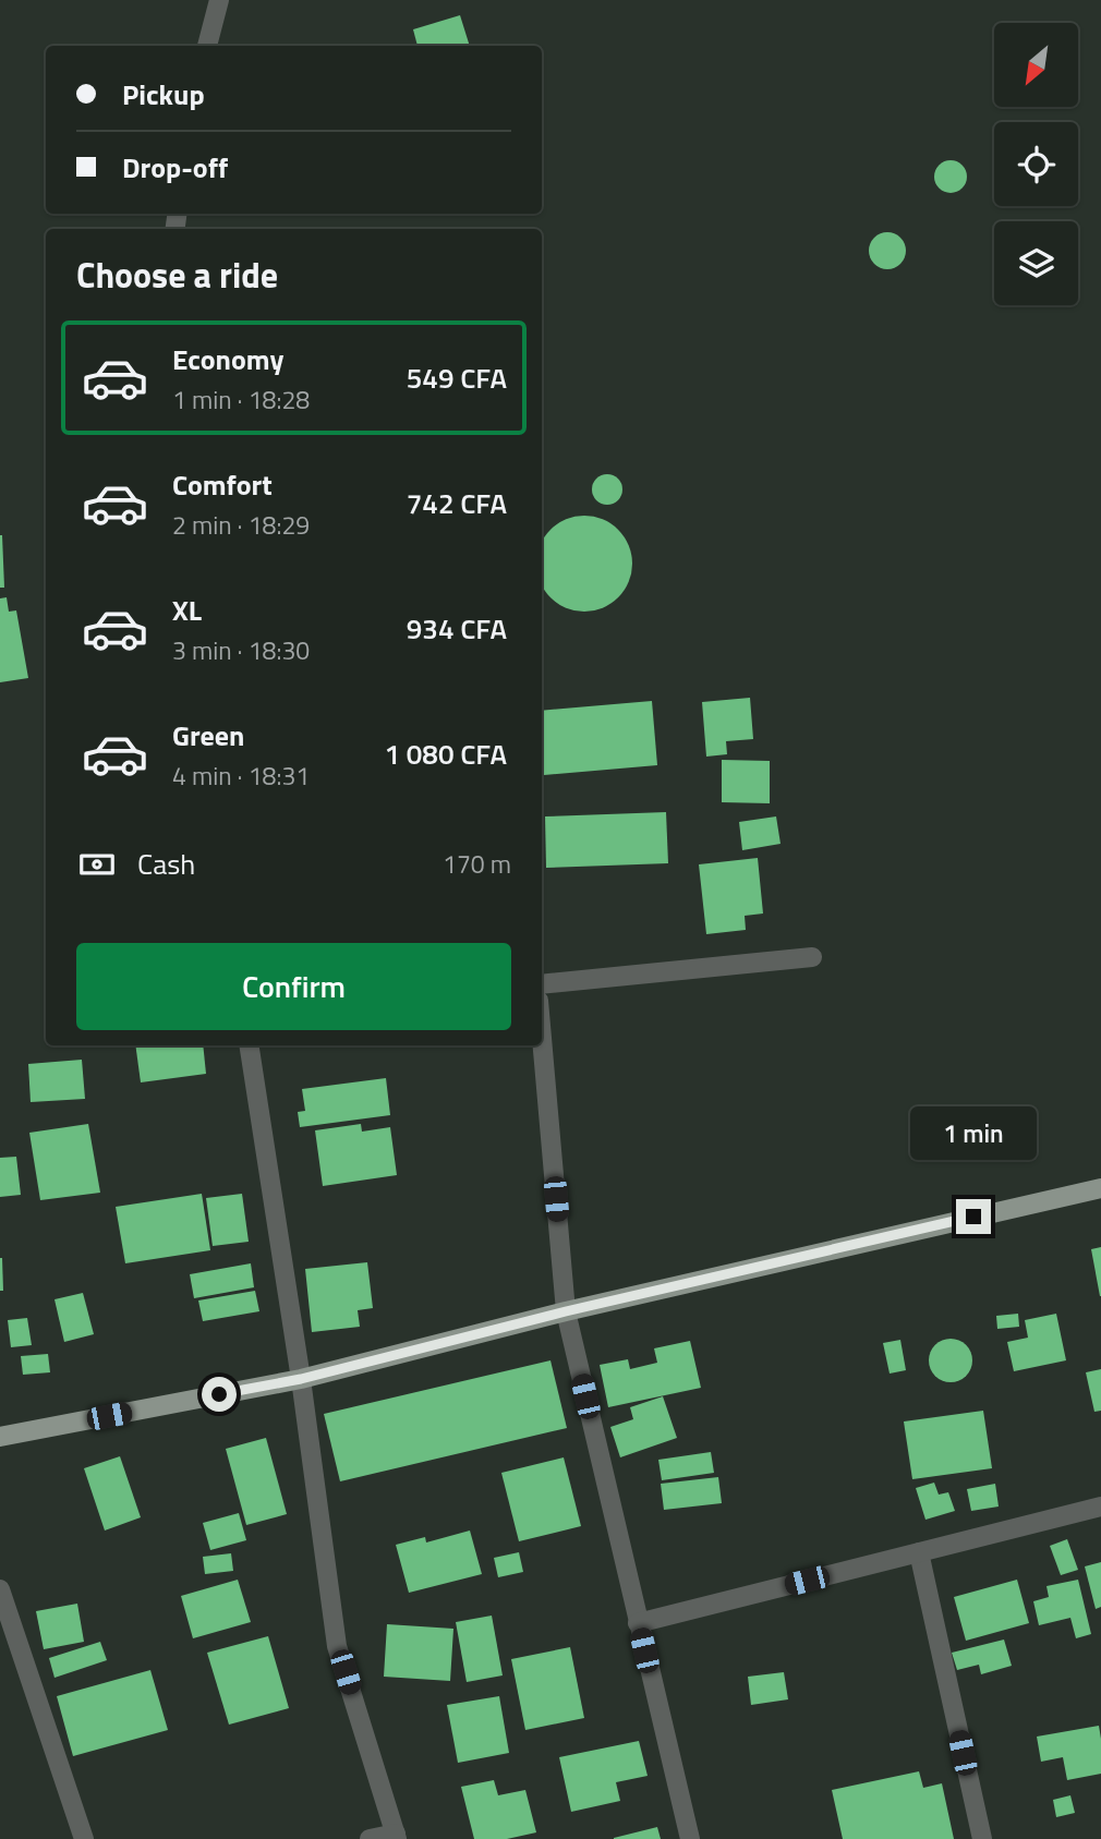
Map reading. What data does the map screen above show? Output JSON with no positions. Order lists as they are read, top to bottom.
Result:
{
  "north": "bottom left",
  "page": {
    "banner": ["Pickup", "Drop-off"],
    "heading": "Choose a ride",
    "list": [
      {
        "name": "Economy",
        "note": "1 min · 18:28",
        "value": "549 CFA"
      },
      {
        "name": "Comfort",
        "note": "2 min · 18:29",
        "value": "742 CFA"
      },
      {
        "name": "XL",
        "note": "3 min · 18:30",
        "value": "934 CFA"
      },
      {
        "name": "Green",
        "note": "4 min · 18:31",
        "value": "1 080 CFA"
      }
    ],
    "pay": ["Cash", "170 m"],
    "buttons": "Confirm",
    "bubble": "1 min"
  }
}
